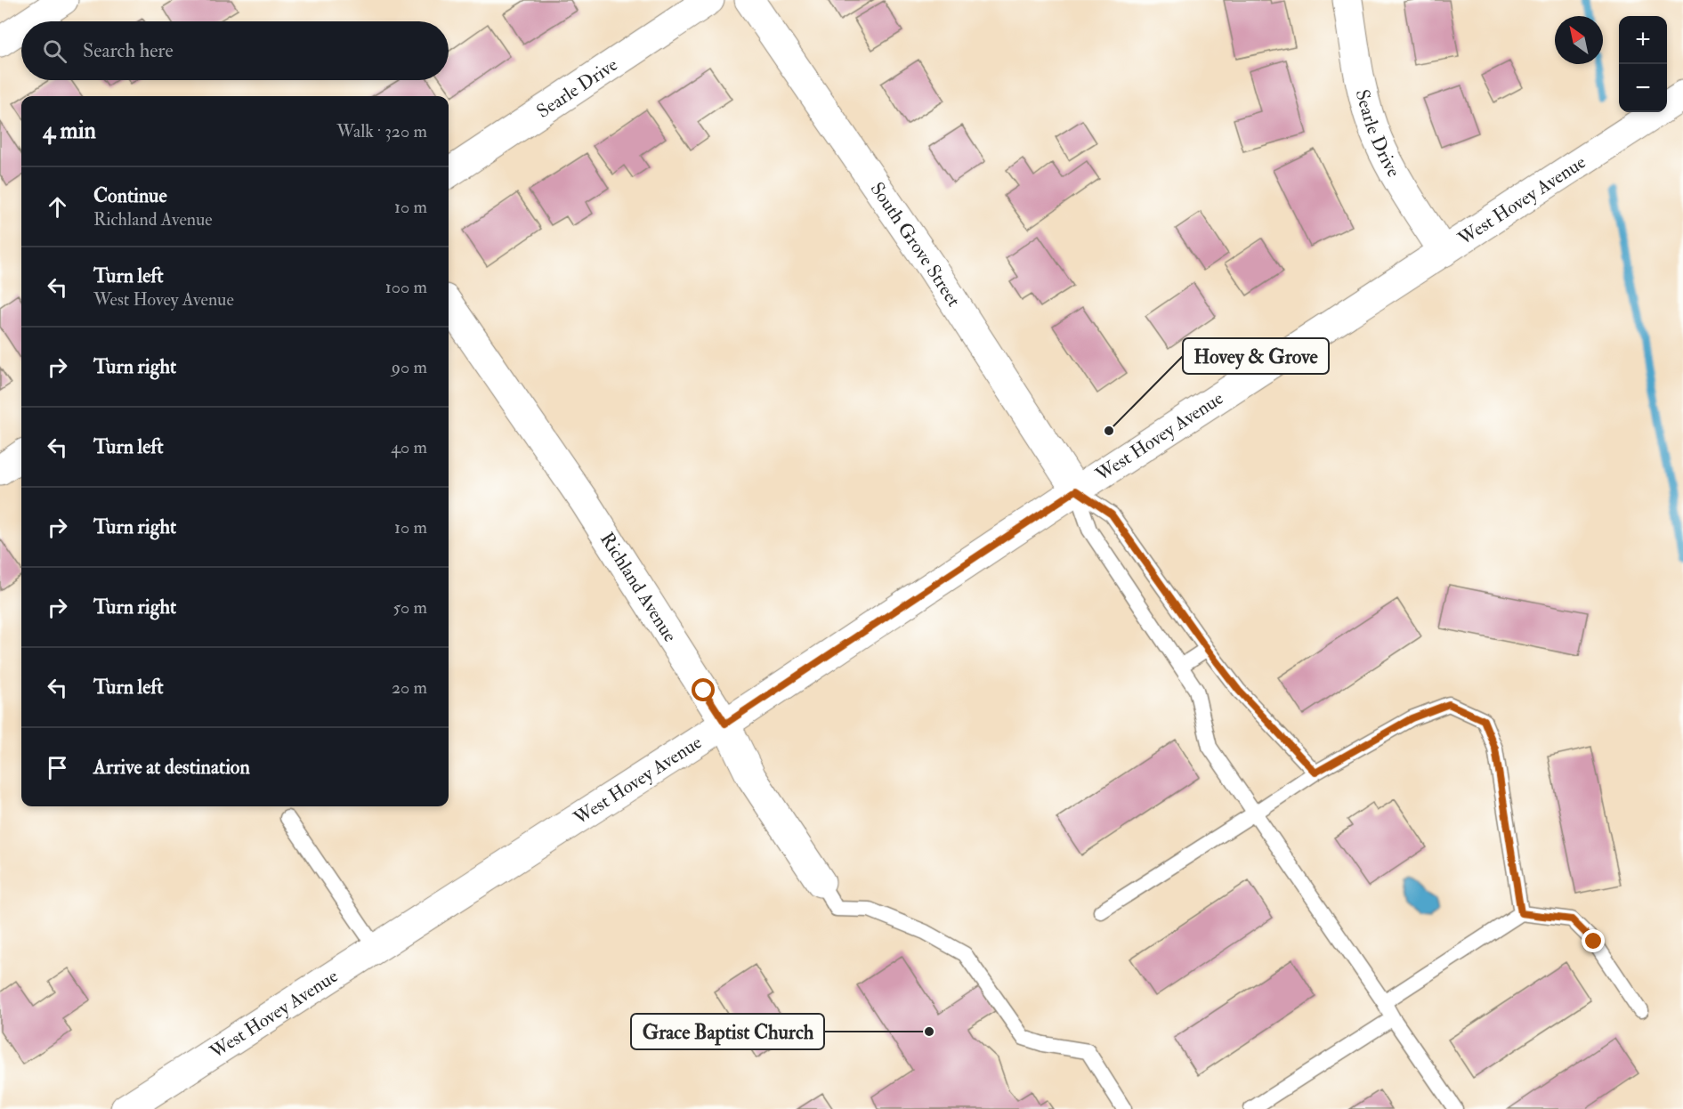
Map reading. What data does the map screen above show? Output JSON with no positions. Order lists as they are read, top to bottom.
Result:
{
  "streets": {
    "street": [
      "Searle Drive",
      "West Hovey Avenue",
      "South Grove Street",
      "Richland Avenue"
    ]
  },
  "crossings": [
    ["Searle Drive", "West Hovey Avenue"],
    ["West Hovey Avenue", "South Grove Street"],
    ["West Hovey Avenue", "Richland Avenue"]
  ],
  "places": ["Hovey & Grove", "Grace Baptist Church"],
  "north": "top left",
  "page": {
    "map_buttons": ["+", "−"],
    "search": "Search here",
    "heading": ["4 min", "Walk · 320 m"],
    "list": [
      ["Continue", "Richland Avenue", "10 m"],
      ["Turn left", "West Hovey Avenue", "100 m"],
      ["Turn right", "90 m"],
      ["Turn left", "40 m"],
      ["Turn right", "10 m"],
      ["Turn right", "50 m"],
      ["Turn left", "20 m"],
      "Arrive at destination"
    ]
  }
}
